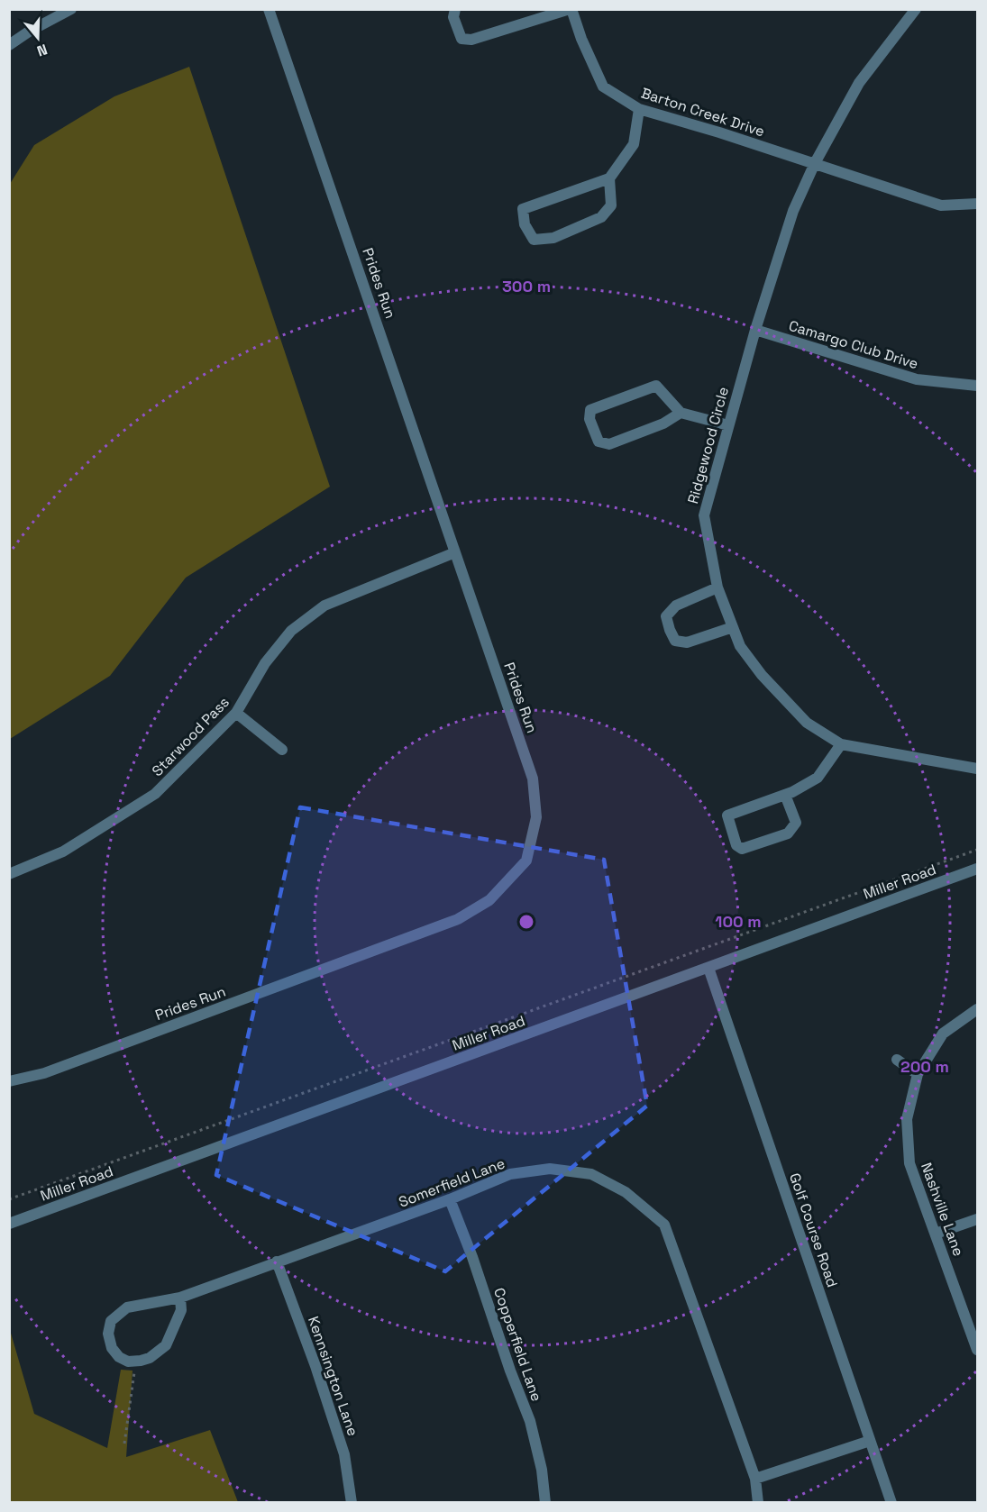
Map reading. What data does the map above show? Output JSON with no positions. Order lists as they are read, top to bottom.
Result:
{
  "streets": {
    "street": [
      "Barton Creek Drive",
      "Prides Run",
      "Camargo Club Drive",
      "Ridgewood Circle",
      "Starwood Pass",
      "Miller Road",
      "Somerfield Lane",
      "Nashville Lane",
      "Golf Course Road",
      "Copperfield Lane",
      "Kennsington Lane"
    ]
  },
  "crossings": [
    ["Barton Creek Drive", "Ridgewood Circle"],
    ["Prides Run", "Starwood Pass"],
    ["Camargo Club Drive", "Ridgewood Circle"],
    ["Miller Road", "Golf Course Road"],
    ["Somerfield Lane", "Copperfield Lane"],
    ["Somerfield Lane", "Kennsington Lane"]
  ],
  "north": "bottom",
  "rings": ["300 m", "100 m", "200 m"]
}
